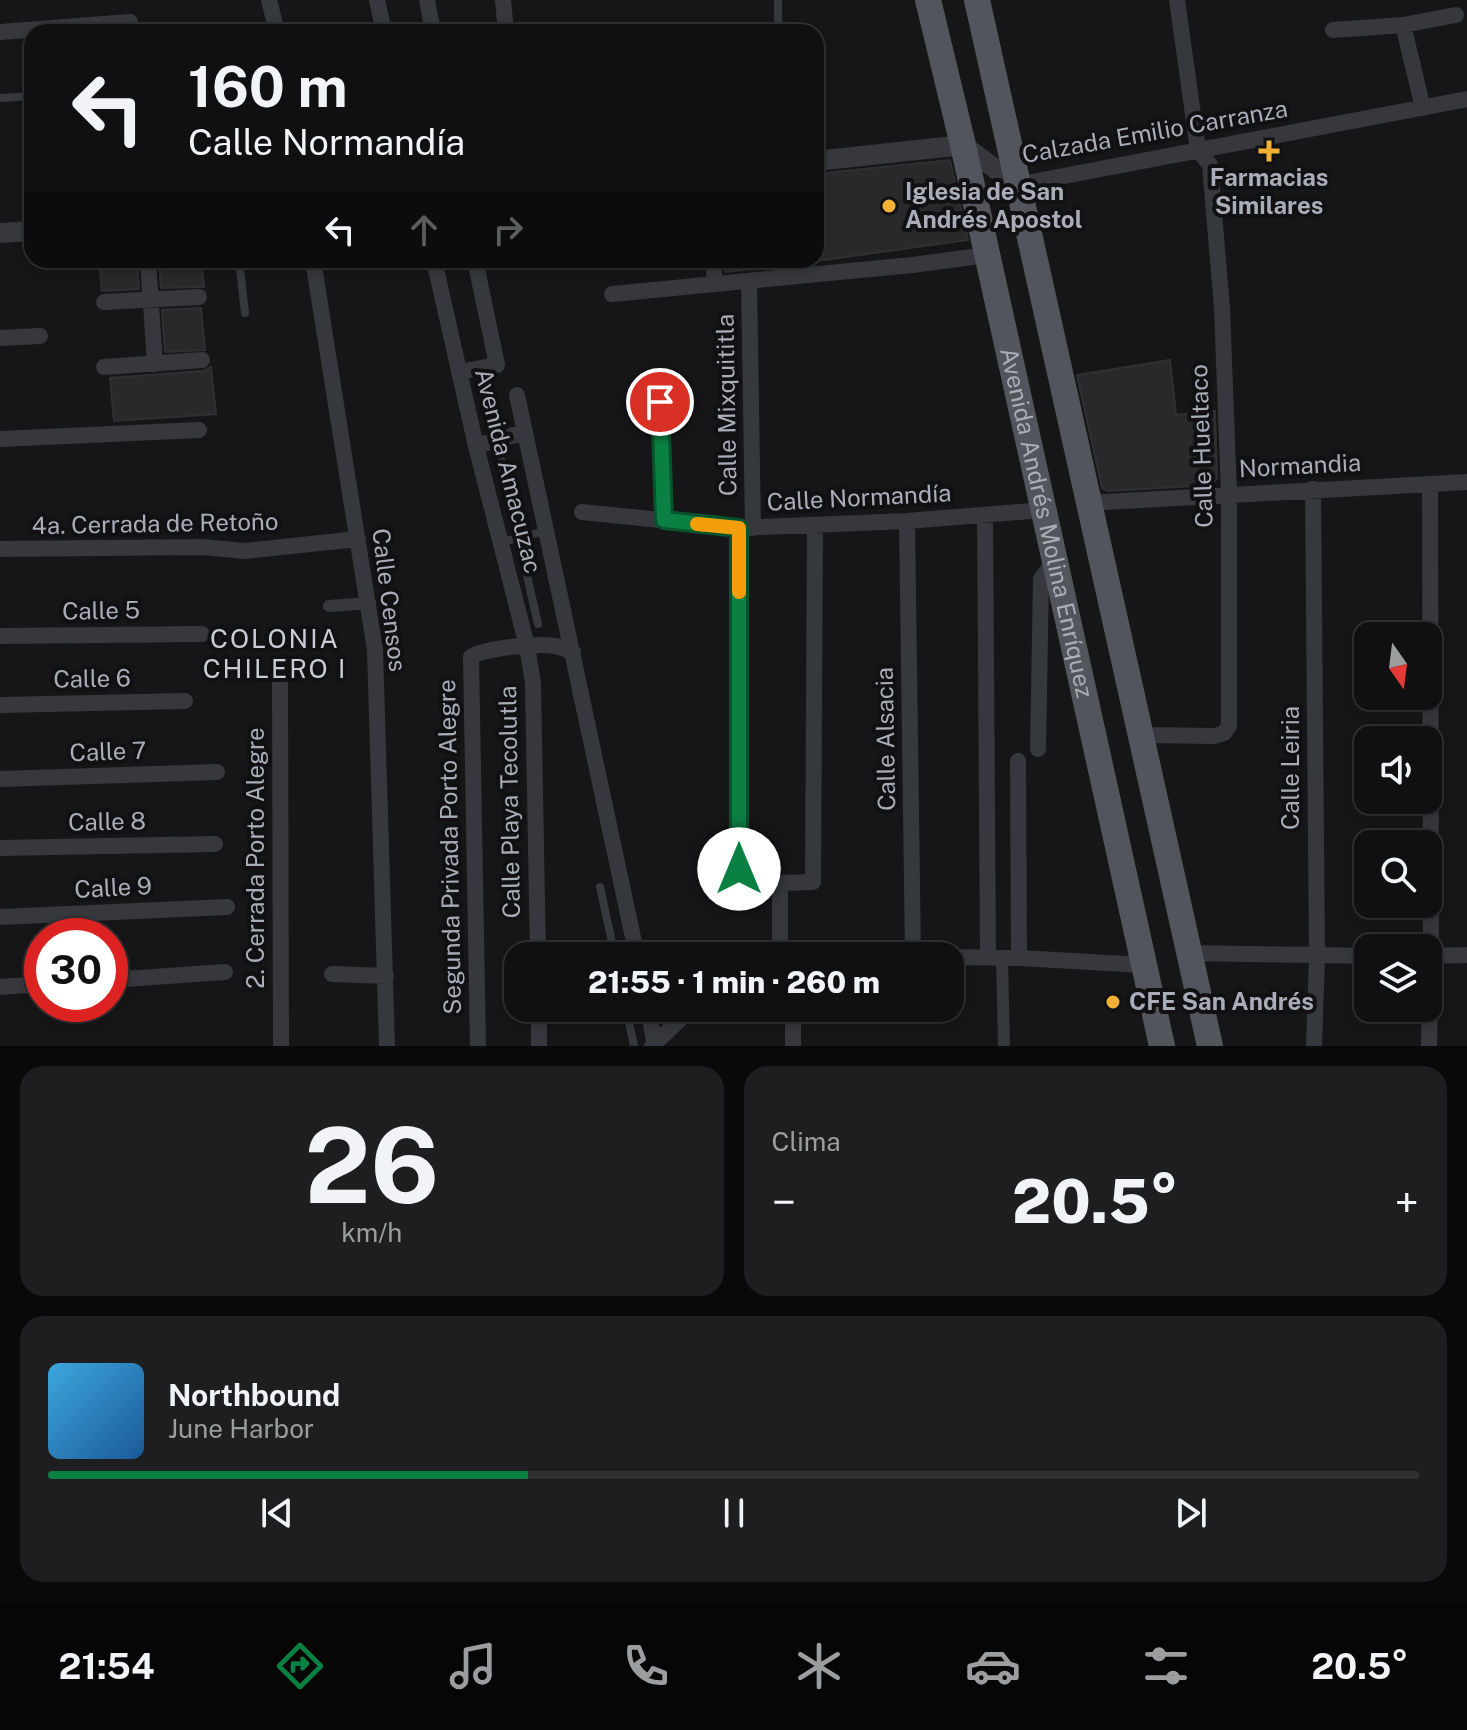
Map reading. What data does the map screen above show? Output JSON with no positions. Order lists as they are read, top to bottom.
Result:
{
  "streets": {
    "main road": ["Avenida Andrés Molina Enríquez"],
    "street": [
      "Calzada Emilio Carranza",
      "Calle Mixquititla",
      "Calle Hueltaco",
      "Normandia",
      "Avenida Amacuzac",
      "Calle Normandía",
      "4a. Cerrada de Retoño",
      "Calle Censos",
      "Calle 5",
      "Calle 6",
      "Calle Alsacia",
      "Calle 7",
      "Calle Leiria",
      "Calle Playa Tecolutla",
      "Calle 8",
      "Segunda Privada Porto Alegre",
      "2. Cerrada Porto Alegre",
      "Calle 9"
    ]
  },
  "crossings": [
    ["Calzada Emilio Carranza", "Calle Hueltaco"],
    ["Calzada Emilio Carranza", "Avenida Andrés Molina Enríquez"],
    ["Calle Mixquititla", "Calle Normandía"],
    ["Calle Hueltaco", "Normandia"],
    ["Calle Hueltaco", "Avenida Andrés Molina Enríquez"],
    ["Normandia", "Avenida Andrés Molina Enríquez"],
    ["Normandia", "Calle Leiria"],
    ["Avenida Amacuzac", "Calle Playa Tecolutla"],
    ["Avenida Amacuzac", "Segunda Privada Porto Alegre"],
    ["Calle Normandía", "Avenida Andrés Molina Enríquez"],
    ["Calle Normandía", "Calle Alsacia"],
    ["4a. Cerrada de Retoño", "Calle Censos"],
    ["Calle Playa Tecolutla", "Segunda Privada Porto Alegre"]
  ],
  "districts": ["COLONIA CHILERO I"],
  "places": {
    "health": ["Farmacias Similares"],
    "other": ["Iglesia de San Andrés Apostol", "CFE San Andrés"]
  },
  "north": "bottom",
  "page": {
    "turn": ["160 m", "Calle Normandía"],
    "limit": "30",
    "trip": "21:55 · 1 min · 260 m",
    "tile": [
      ["26", "km/h"],
      "Clima"
    ],
    "heat": ["−", "20.5°", "+"],
    "song": ["Northbound", "June Harbor"],
    "tabs": ["21:54", "20.5°"]
  }
}
